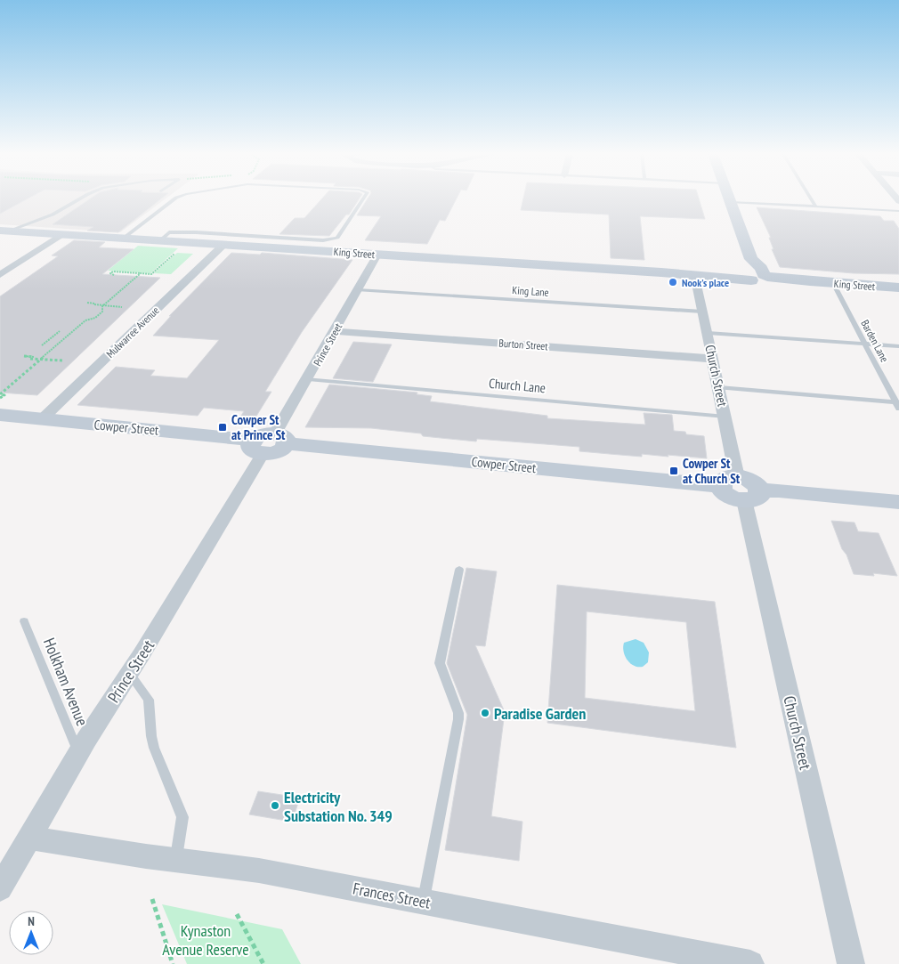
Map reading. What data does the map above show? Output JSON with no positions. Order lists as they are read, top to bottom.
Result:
{
  "streets": {
    "street": [
      "King Street",
      "Mulwarree Avenue",
      "Prince Street",
      "Burton Street",
      "Church Street",
      "Cowper Street",
      "Frances Street"
    ],
    "lane": [
      "King Lane",
      "Barden Lane",
      "Church Lane",
      "Holkham Avenue"
    ]
  },
  "crossings": [
    ["King Street", "Mulwarree Avenue"],
    ["King Street", "Barden Lane"],
    ["King Street", "Prince Street"],
    ["King Street", "Church Street"],
    ["King Lane", "Prince Street"],
    ["King Lane", "Church Street"],
    ["Mulwarree Avenue", "Cowper Street"],
    ["Prince Street", "Burton Street"],
    ["Prince Street", "Church Lane"],
    ["Prince Street", "Cowper Street"],
    ["Prince Street", "Holkham Avenue"],
    ["Prince Street", "Frances Street"],
    ["Burton Street", "Church Street"],
    ["Church Street", "Church Lane"],
    ["Church Street", "Cowper Street"]
  ],
  "parks": ["Kynaston Avenue Reserve"],
  "places": {
    "other": ["Nook's place", "Paradise Garden", "Electricity Substation No. 349"],
    "transit": ["Cowper St at Prince St", "Cowper St at Church St"]
  },
  "north": "top"
}
